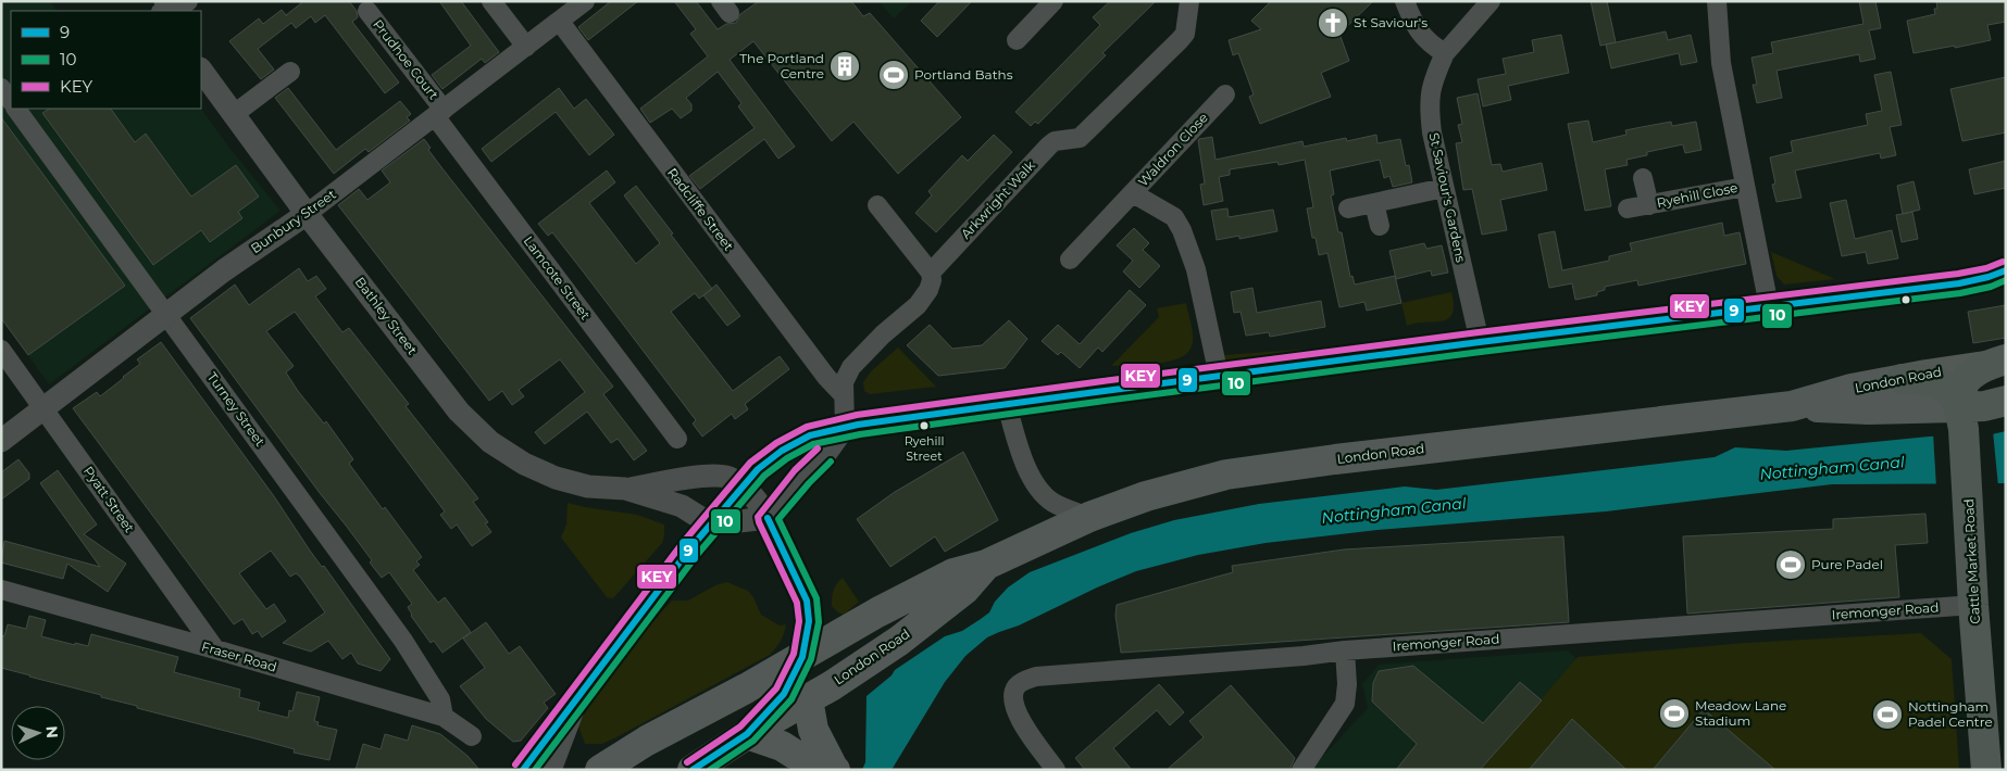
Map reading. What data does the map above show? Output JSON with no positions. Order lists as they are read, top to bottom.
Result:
{
  "streets": {
    "highway": ["London Road", "Cattle Market Road"],
    "street": [
      "Prudhoe Court",
      "Waldron Close",
      "Ryehill Close",
      "St Saviour's Gardens",
      "Arkwright Walk",
      "Radcliffe Street",
      "Bunbury Street",
      "Lamcote Street",
      "Bathley Street",
      "Turney Street",
      "Pyatt Street",
      "Iremonger Road",
      "Fraser Road"
    ]
  },
  "crossings": [
    ["Prudhoe Court", "Bunbury Street"],
    ["Prudhoe Court", "Lamcote Street"],
    ["Arkwright Walk", "Radcliffe Street"],
    ["Radcliffe Street", "Bunbury Street"],
    ["Bunbury Street", "Lamcote Street"],
    ["Bunbury Street", "Bathley Street"],
    ["Bunbury Street", "Turney Street"],
    ["Bunbury Street", "Pyatt Street"],
    ["London Road", "Cattle Market Road"],
    ["Turney Street", "Fraser Road"],
    ["Pyatt Street", "Fraser Road"],
    ["Cattle Market Road", "Iremonger Road"]
  ],
  "water": ["Nottingham Canal"],
  "places": {
    "church": ["St Saviour's"],
    "building": ["The Portland Centre"],
    "sports": [
      "Portland Baths",
      "Pure Padel",
      "Meadow Lane Stadium",
      "Nottingham Padel Centre"
    ],
    "other": ["Ryehill Street"]
  },
  "lines": ["transit line KEY", "transit line 9", "transit line 10"],
  "legend": ["9", "10", "KEY"],
  "north": "right"
}
